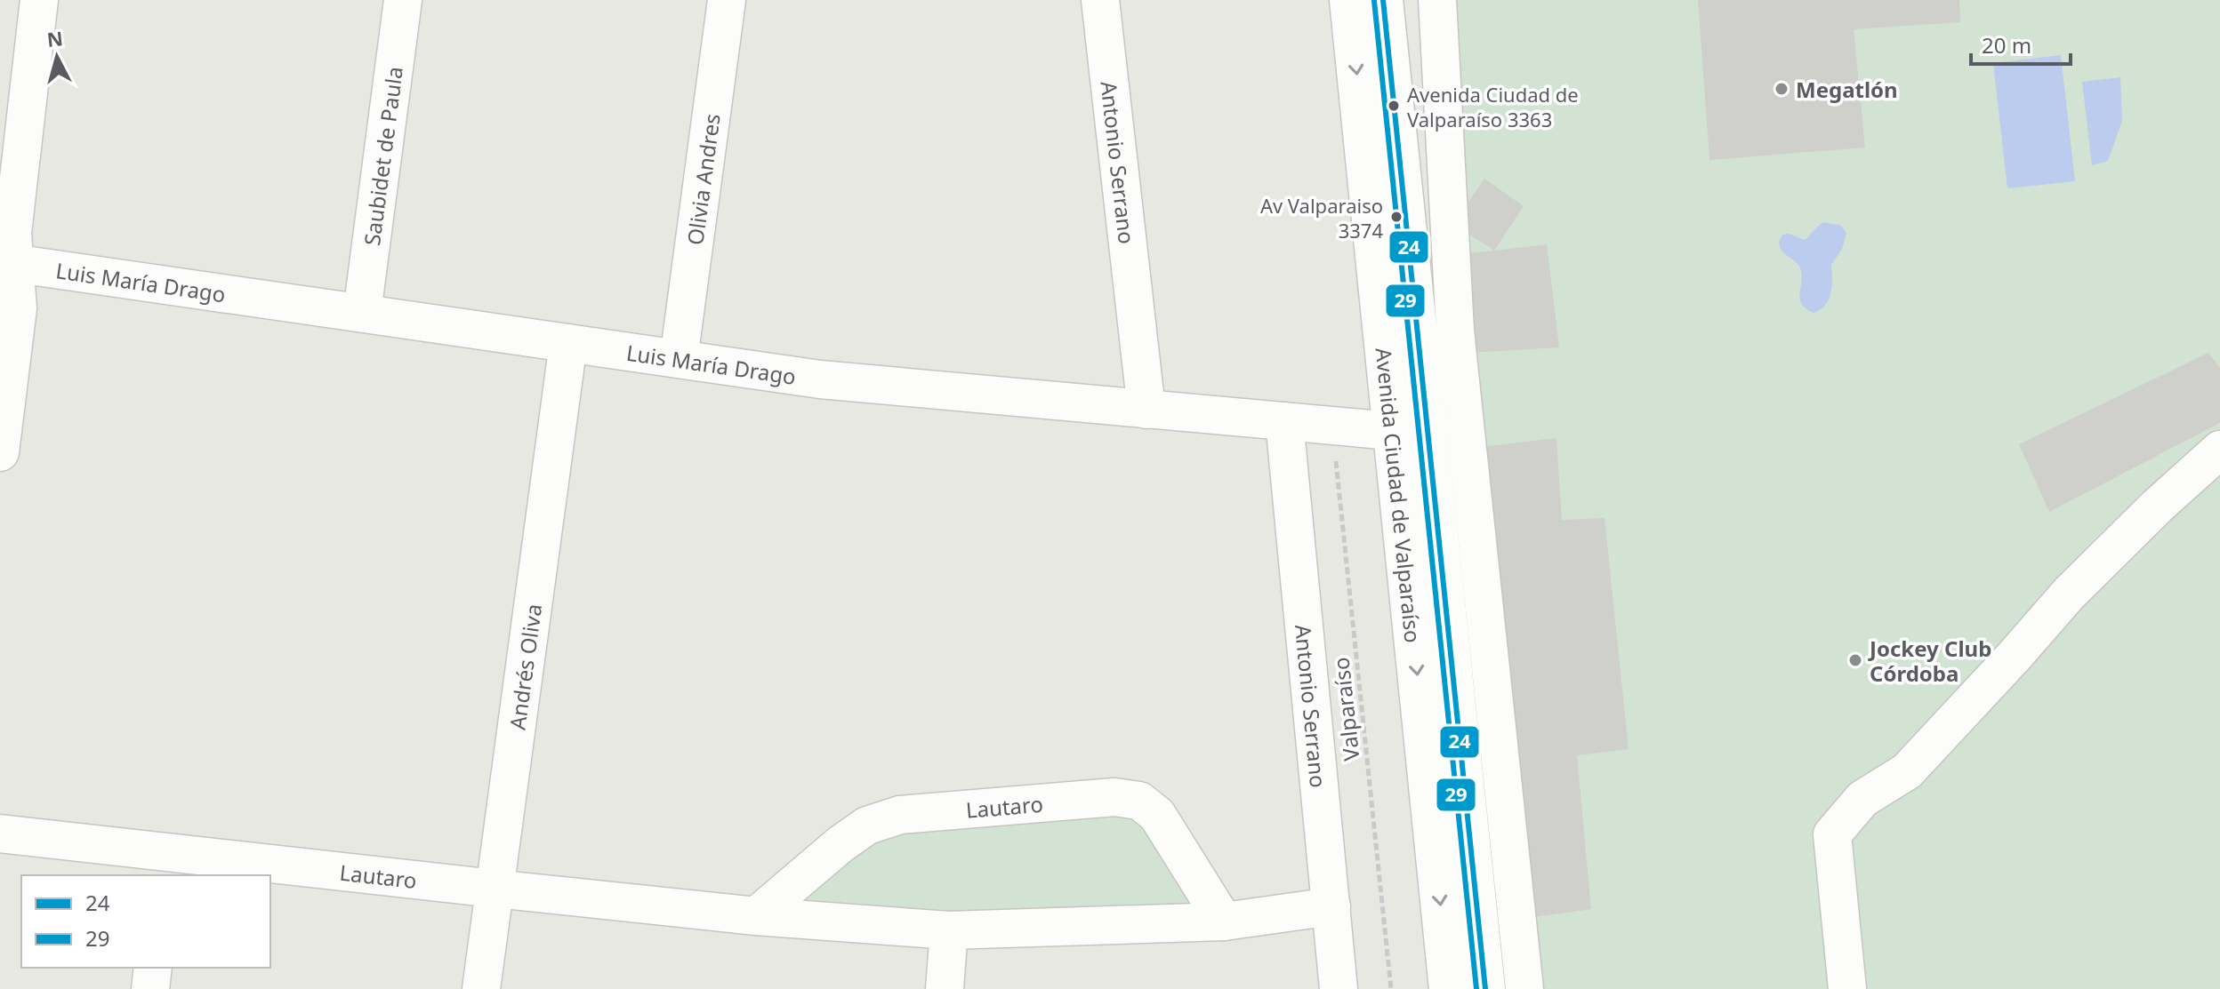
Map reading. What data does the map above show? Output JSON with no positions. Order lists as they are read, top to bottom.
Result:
{
  "streets": {
    "main road": ["Avenida Ciudad de Valparaíso"],
    "street": [
      "Saubidet de Paula",
      "Antonio Serrano",
      "Olivia Andres",
      "Luis María Drago",
      "Andrés Oliva",
      "Lautaro"
    ],
    "path": ["Valparaíso"]
  },
  "crossings": [
    ["Saubidet de Paula", "Luis María Drago"],
    ["Antonio Serrano", "Luis María Drago"],
    ["Antonio Serrano", "Lautaro"],
    ["Olivia Andres", "Luis María Drago"],
    ["Luis María Drago", "Avenida Ciudad de Valparaíso"],
    ["Luis María Drago", "Andrés Oliva"],
    ["Luis María Drago", "Valparaíso"],
    ["Andrés Oliva", "Lautaro"]
  ],
  "places": [
    "Megatlón",
    "Avenida Ciudad de Valparaíso 3363",
    "Av Valparaiso 3374",
    "Jockey Club Córdoba"
  ],
  "lines": ["transit line 24", "transit line 29"],
  "legend": ["24", "29"],
  "scale_bar": "20 m",
  "north": "top"
}
